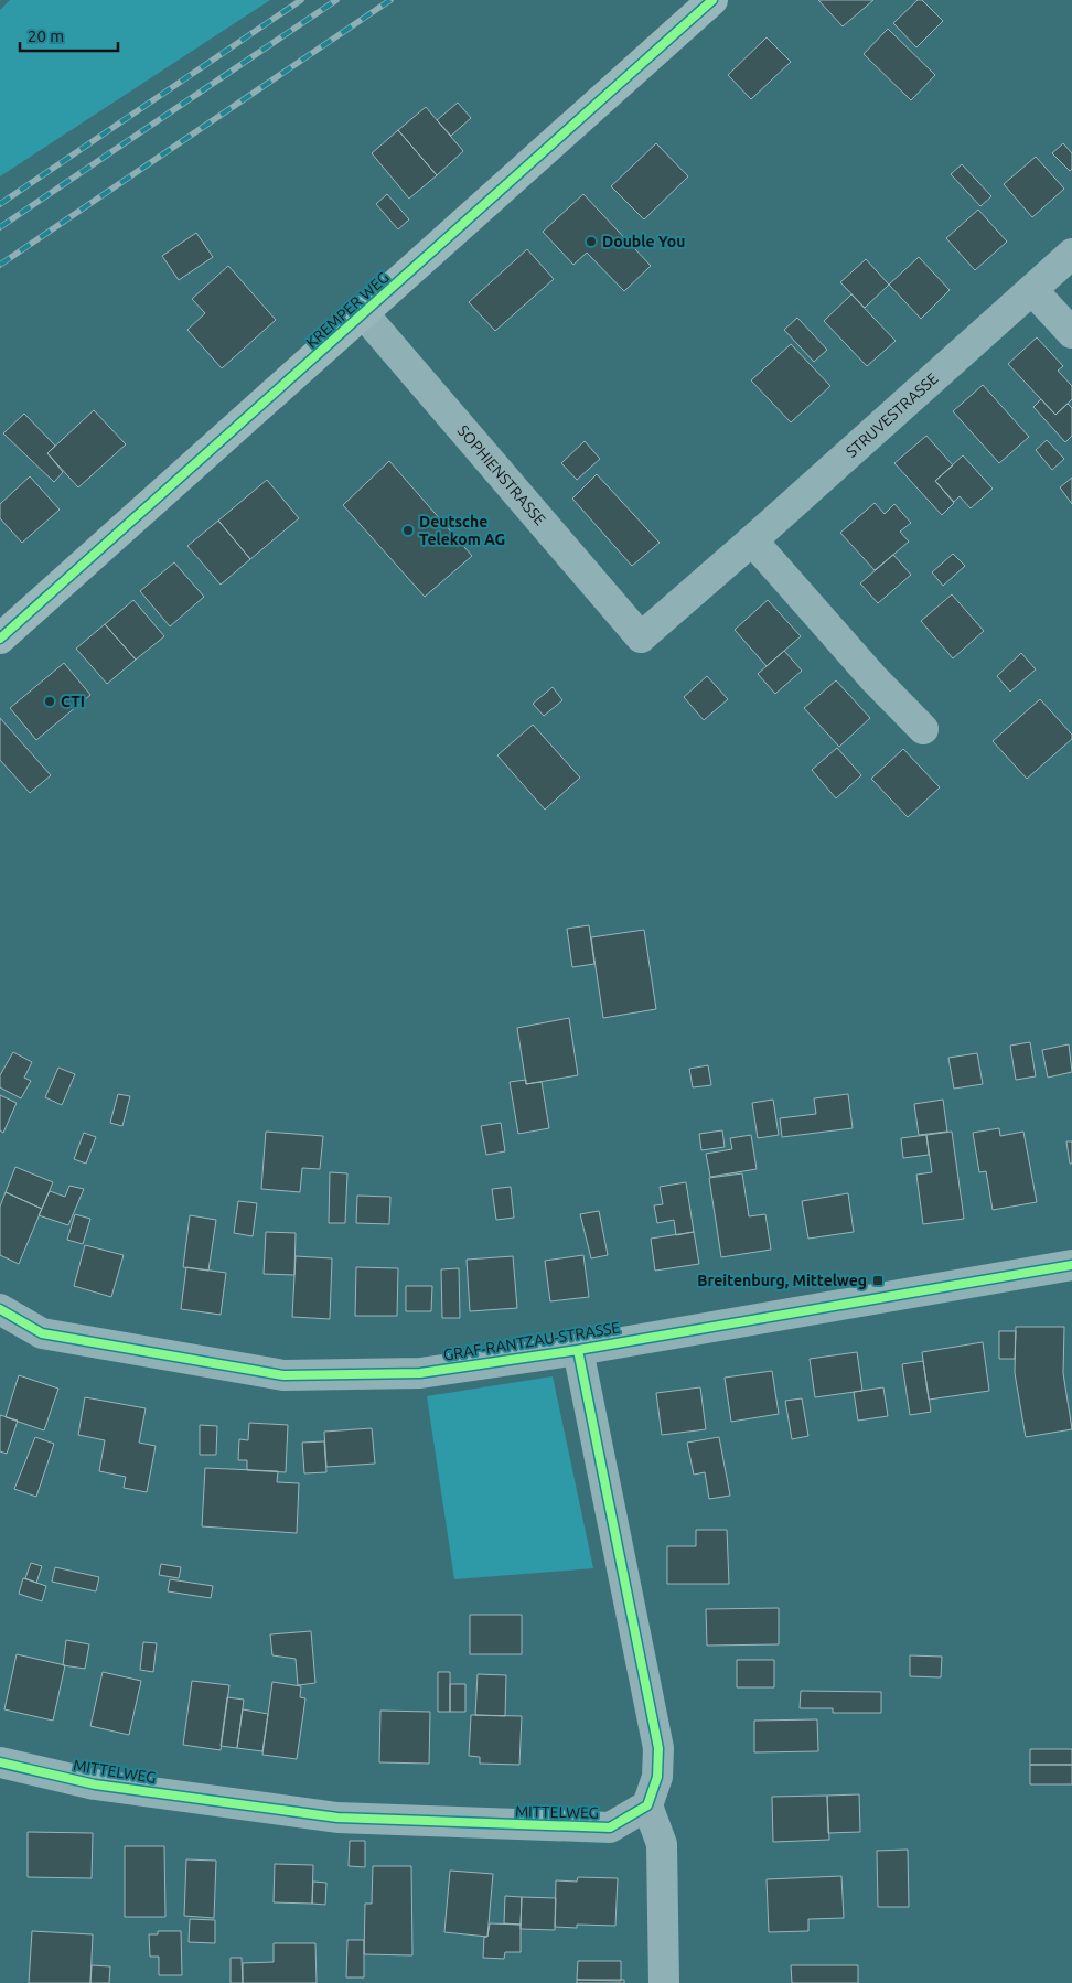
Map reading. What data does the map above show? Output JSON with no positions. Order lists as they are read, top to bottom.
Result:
{
  "streets": {
    "street": [
      "KREMPER WEG",
      "STRUVESTRASSE",
      "SOPHIENSTRASSE",
      "GRAF-RANTZAU-STRASSE",
      "MITTELWEG"
    ]
  },
  "crossings": [
    ["KREMPER WEG", "SOPHIENSTRASSE"],
    ["STRUVESTRASSE", "SOPHIENSTRASSE"]
  ],
  "places": {
    "other": ["Double You", "Deutsche Telekom AG", "CTI"],
    "transit": ["Breitenburg, Mittelweg"]
  },
  "scale_bar": "20 m"
}
